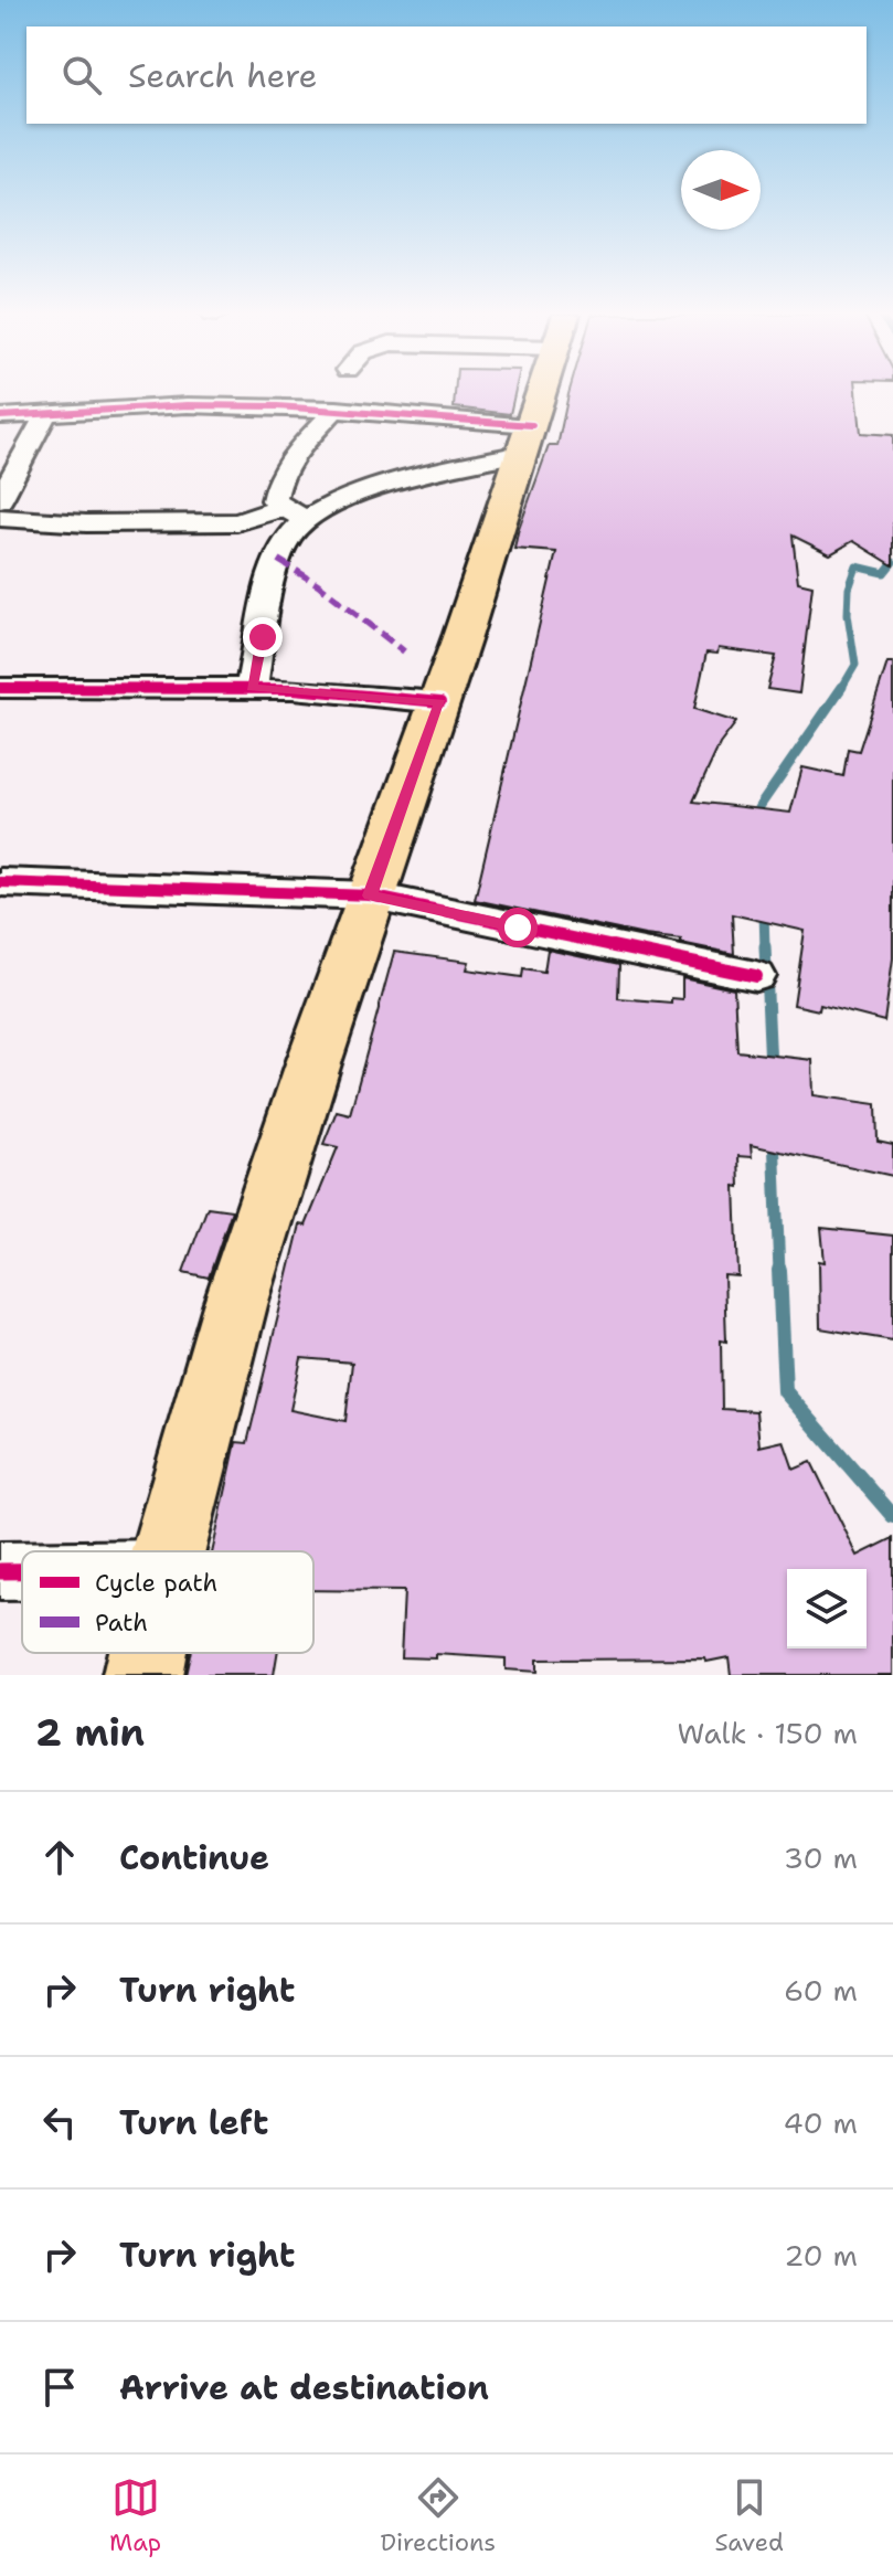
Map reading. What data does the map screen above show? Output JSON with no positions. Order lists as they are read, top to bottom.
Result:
{
  "legend": ["Cycle path", "Path"],
  "north": "right",
  "page": {
    "search": "Search here",
    "heading": ["2 min", "Walk · 150 m"],
    "list": [
      ["Continue", "30 m"],
      ["Turn right", "60 m"],
      ["Turn left", "40 m"],
      ["Turn right", "20 m"],
      "Arrive at destination"
    ],
    "nav": ["Map", "Directions", "Saved"]
  }
}
